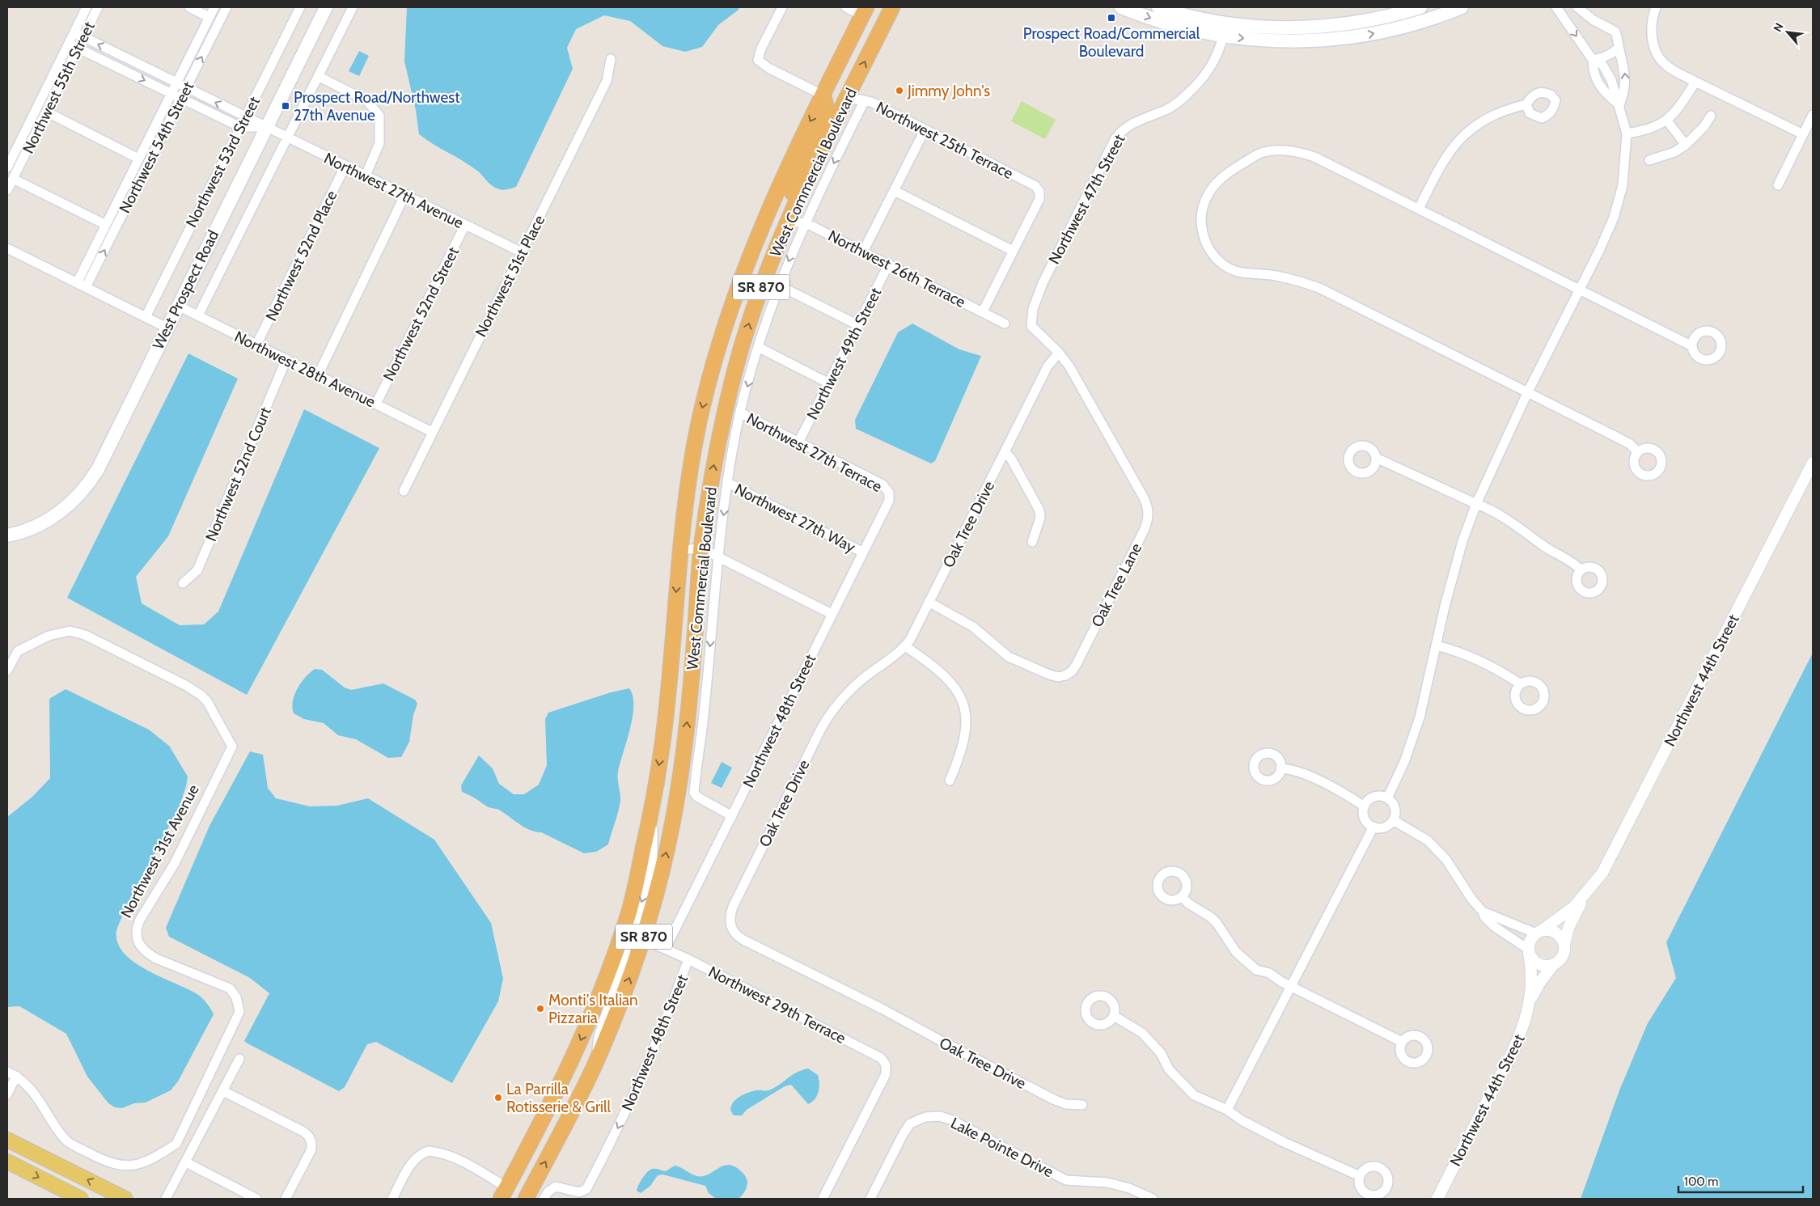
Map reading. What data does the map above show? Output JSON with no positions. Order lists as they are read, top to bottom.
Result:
{
  "streets": {
    "highway": ["West Commercial Boulevard", "SR 870"],
    "main road": ["West Prospect Road"],
    "street": [
      "Northwest 55th Street",
      "Northwest 25th Terrace",
      "Northwest 54th Street",
      "Northwest 53rd Street",
      "Northwest 27th Avenue",
      "Northwest 47th Street",
      "Northwest 52nd Place",
      "Northwest 26th Terrace",
      "Northwest 51st Place",
      "Northwest 52nd Street",
      "Northwest 49th Street",
      "Northwest 28th Avenue",
      "Northwest 27th Terrace",
      "Northwest 52nd Court",
      "Northwest 27th Way",
      "Oak Tree Drive",
      "Oak Tree Lane",
      "Northwest 44th Street",
      "Northwest 48th Street",
      "Northwest 31st Avenue",
      "Northwest 29th Terrace",
      "Lake Pointe Drive"
    ]
  },
  "crossings": [
    ["Northwest 55th Street", "Northwest 27th Avenue"],
    ["Northwest 25th Terrace", "West Commercial Boulevard"],
    ["Northwest 54th Street", "Northwest 27th Avenue"],
    ["Northwest 53rd Street", "Northwest 27th Avenue"],
    ["West Commercial Boulevard", "Northwest 26th Terrace"],
    ["West Commercial Boulevard", "Northwest 29th Terrace"],
    ["Northwest 27th Avenue", "Northwest 52nd Place"],
    ["Northwest 27th Avenue", "Northwest 51st Place"],
    ["Northwest 27th Avenue", "West Prospect Road"],
    ["Northwest 27th Avenue", "Northwest 52nd Street"],
    ["Northwest 47th Street", "Oak Tree Drive"],
    ["Northwest 47th Street", "Oak Tree Lane"],
    ["Northwest 52nd Place", "Northwest 28th Avenue"],
    ["Northwest 26th Terrace", "Northwest 49th Street"],
    ["Northwest 51st Place", "Northwest 28th Avenue"],
    ["West Prospect Road", "Northwest 28th Avenue"],
    ["Northwest 52nd Street", "Northwest 28th Avenue"],
    ["Northwest 49th Street", "Northwest 27th Terrace"],
    ["Northwest 28th Avenue", "Northwest 52nd Court"],
    ["Northwest 27th Terrace", "Northwest 48th Street"],
    ["Northwest 27th Way", "Northwest 48th Street"],
    ["Oak Tree Drive", "Oak Tree Lane"],
    ["Northwest 48th Street", "Northwest 29th Terrace"]
  ],
  "places": {
    "transit": ["Prospect Road/Commercial Boulevard", "Prospect Road/Northwest 27th Avenue"],
    "other": ["Jimmy John's", "Monti's Italian Pizzaria", "La Parrilla Rotisserie & Grill"]
  },
  "scale_bar": "100 m",
  "north": "top left"
}
